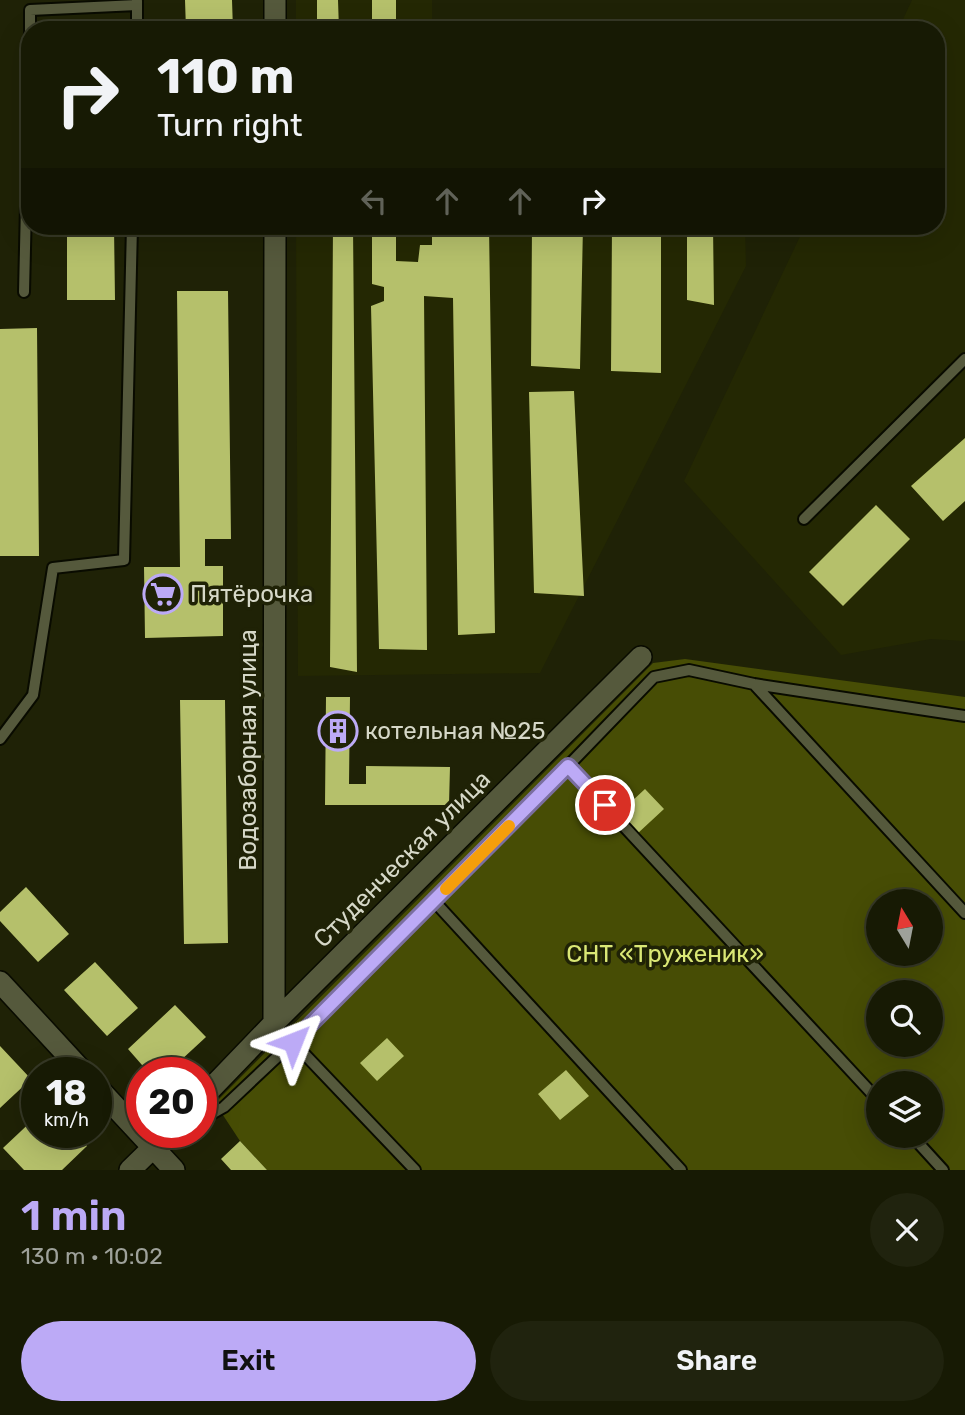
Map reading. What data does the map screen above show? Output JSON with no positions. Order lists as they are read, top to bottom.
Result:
{
  "streets": {
    "street": ["Водозаборная улица", "Студенческая улица"]
  },
  "crossings": [
    ["Водозаборная улица", "Студенческая улица"]
  ],
  "parks": ["СНТ «Труженик»"],
  "places": {
    "supermarket": ["Пятёрочка"],
    "building": ["котельная №25"]
  },
  "north": "top",
  "page": {
    "turn": ["110 m", "Turn right"],
    "speed": "18 km/h",
    "limit": "20",
    "heading": ["1 min", "130 m · 10:02"],
    "buttons": ["Exit", "Share"]
  }
}
